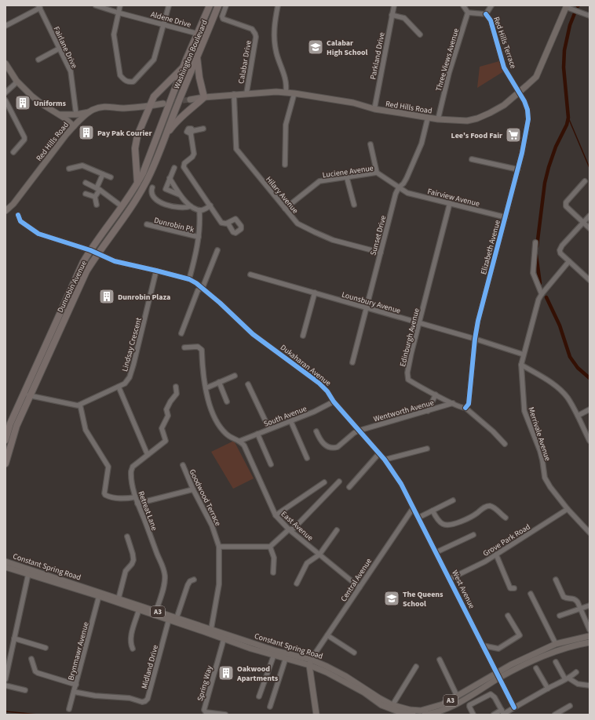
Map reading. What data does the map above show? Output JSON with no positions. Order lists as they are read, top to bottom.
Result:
{
  "streets": {
    "highway": ["Washington Boulevard", "Dunrobin Avenue"],
    "main road": ["Red Hills Road", "Constant Spring Road", "A3"],
    "street": [
      "Aldene Drive",
      "Red Hills Terrace",
      "Fairlane Drive",
      "Parkland Drive",
      "Three Views Avenue",
      "Calabar Drive",
      "Luciene Avenue",
      "Hilary Avenue",
      "Fairview Avenue",
      "Dunrobin Pk",
      "Sunset Drive",
      "Elizabeth Avenue",
      "Lounsbury Avenue",
      "Edinburgh Avenue",
      "Lindsay Crescent",
      "Dukaharan Avenue",
      "Wentworth Avenue",
      "South Avenue",
      "Merrivale Avenue",
      "Goodwood Terrace",
      "Retreat Lane",
      "East Avenue",
      "Grove Park Road",
      "Central Avenue",
      "West Avenue",
      "Brynmawr Avenue",
      "Midland Drive",
      "Spring Way"
    ]
  },
  "crossings": [
    ["Aldene Drive", "Washington Boulevard"],
    ["Red Hills Terrace", "Three Views Avenue"],
    ["Red Hills Terrace", "Red Hills Road"],
    ["Red Hills Terrace", "Elizabeth Avenue"],
    ["Washington Boulevard", "Red Hills Road"],
    ["Washington Boulevard", "Dunrobin Avenue"],
    ["Parkland Drive", "Red Hills Road"],
    ["Three Views Avenue", "Red Hills Road"],
    ["Calabar Drive", "Red Hills Road"],
    ["Red Hills Road", "Hilary Avenue"],
    ["Red Hills Road", "Sunset Drive"],
    ["Red Hills Road", "Elizabeth Avenue"],
    ["Red Hills Road", "Dunrobin Avenue"],
    ["Luciene Avenue", "Hilary Avenue"],
    ["Luciene Avenue", "Fairview Avenue"],
    ["Luciene Avenue", "Sunset Drive"],
    ["Hilary Avenue", "Sunset Drive"],
    ["Fairview Avenue", "Sunset Drive"],
    ["Fairview Avenue", "Elizabeth Avenue"],
    ["Fairview Avenue", "Edinburgh Avenue"],
    ["Sunset Drive", "Lounsbury Avenue"],
    ["Elizabeth Avenue", "Lounsbury Avenue"],
    ["Elizabeth Avenue", "Edinburgh Avenue"],
    ["Dunrobin Avenue", "Lindsay Crescent"],
    ["Lounsbury Avenue", "Edinburgh Avenue"],
    ["Lounsbury Avenue", "Merrivale Avenue"],
    ["Edinburgh Avenue", "Wentworth Avenue"],
    ["Lindsay Crescent", "Dukaharan Avenue"],
    ["Dukaharan Avenue", "Wentworth Avenue"],
    ["Dukaharan Avenue", "South Avenue"],
    ["Dukaharan Avenue", "Central Avenue"],
    ["Dukaharan Avenue", "West Avenue"],
    ["South Avenue", "East Avenue"],
    ["Merrivale Avenue", "Grove Park Road"],
    ["Goodwood Terrace", "Constant Spring Road"],
    ["Retreat Lane", "Constant Spring Road"],
    ["East Avenue", "Central Avenue"],
    ["Grove Park Road", "West Avenue"],
    ["Constant Spring Road", "Central Avenue"],
    ["Constant Spring Road", "West Avenue"],
    ["Constant Spring Road", "Brynmawr Avenue"],
    ["Constant Spring Road", "Midland Drive"],
    ["Constant Spring Road", "Spring Way"],
    ["Central Avenue", "West Avenue"],
    ["Brynmawr Avenue", "Midland Drive"]
  ],
  "places": {
    "school or university": ["Calabar High School", "The Queens School"],
    "building": [
      "Uniforms",
      "Pay Pak Courier",
      "Dunrobin Plaza",
      "Oakwood Apartments"
    ],
    "supermarket": ["Lee's Food Fair"]
  }
}
